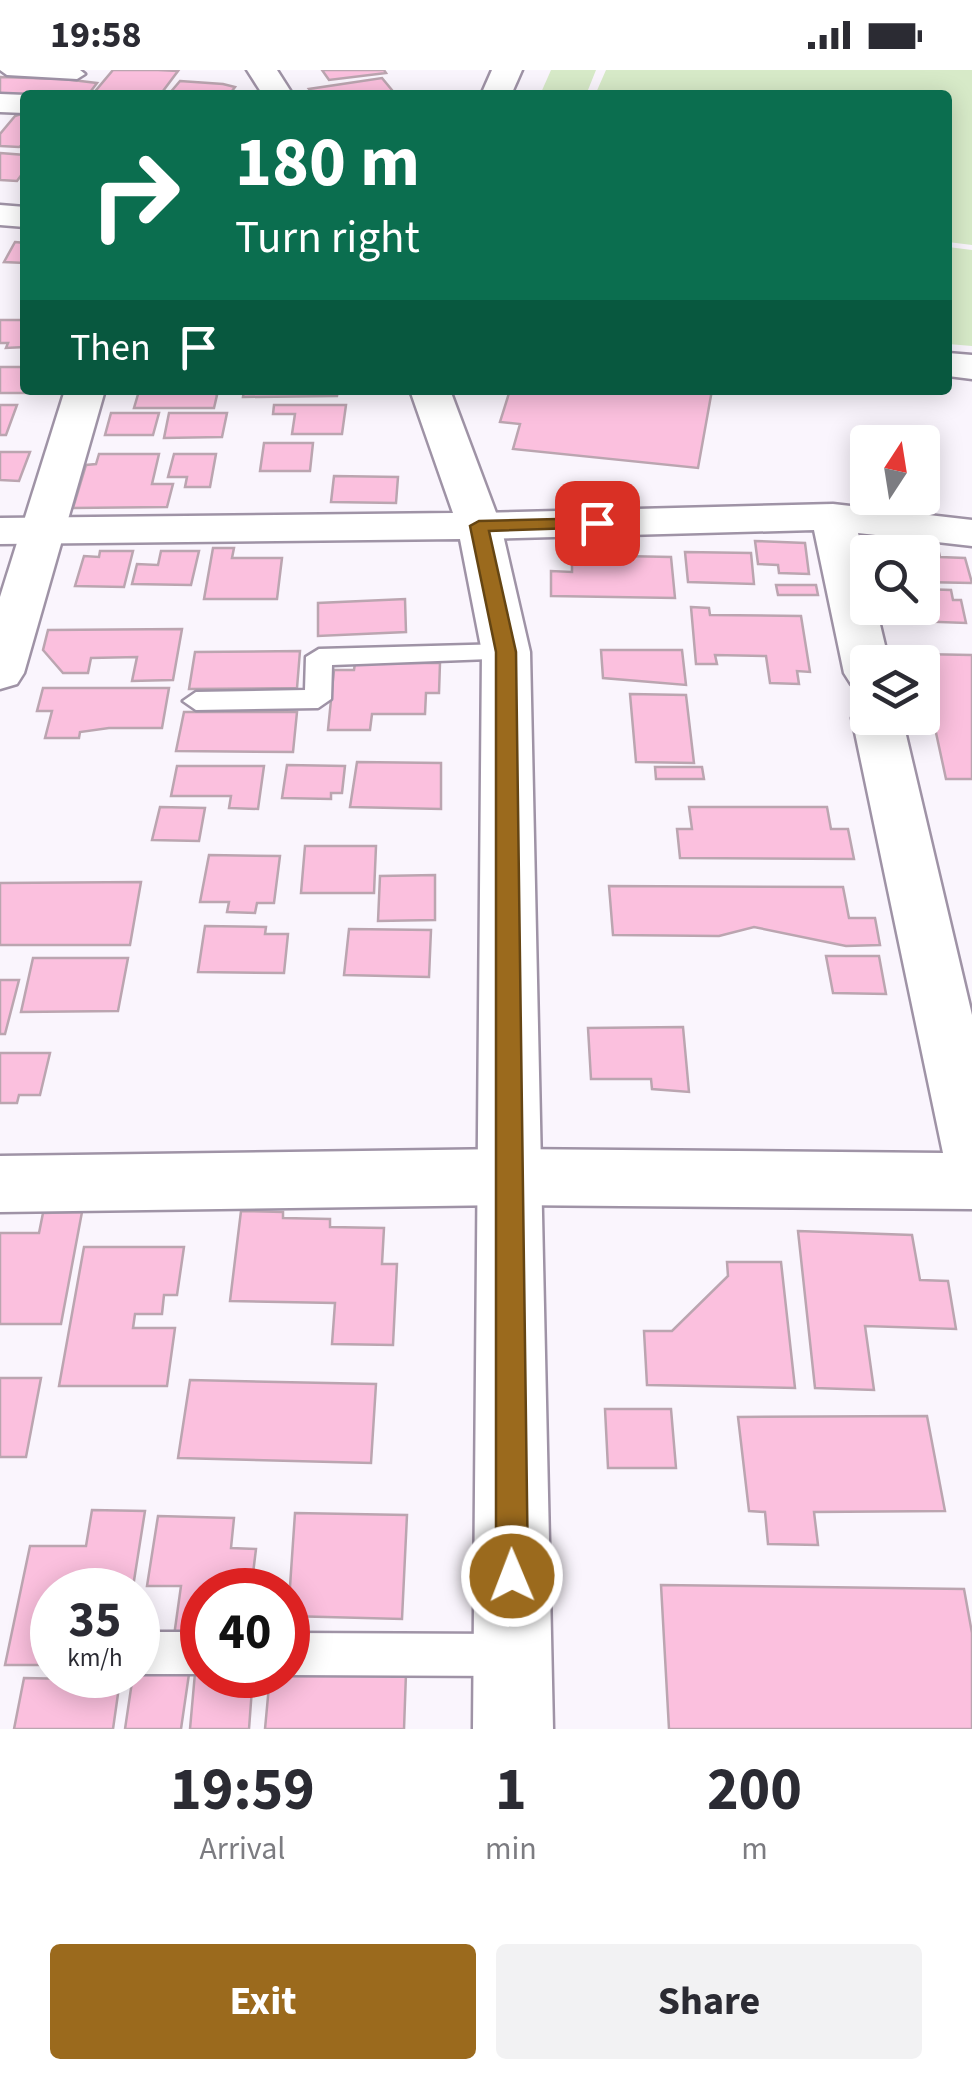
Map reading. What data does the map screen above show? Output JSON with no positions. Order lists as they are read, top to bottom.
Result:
{
  "north": "top",
  "page": {
    "status": "19:58",
    "turn": ["180 m", "Turn right"],
    "then": "Then",
    "speed": "35 km/h",
    "limit": "40",
    "eta": [
      "19:59",
      "Arrival",
      "1",
      "min",
      "200",
      "m"
    ],
    "buttons": ["Exit", "Share"]
  }
}
